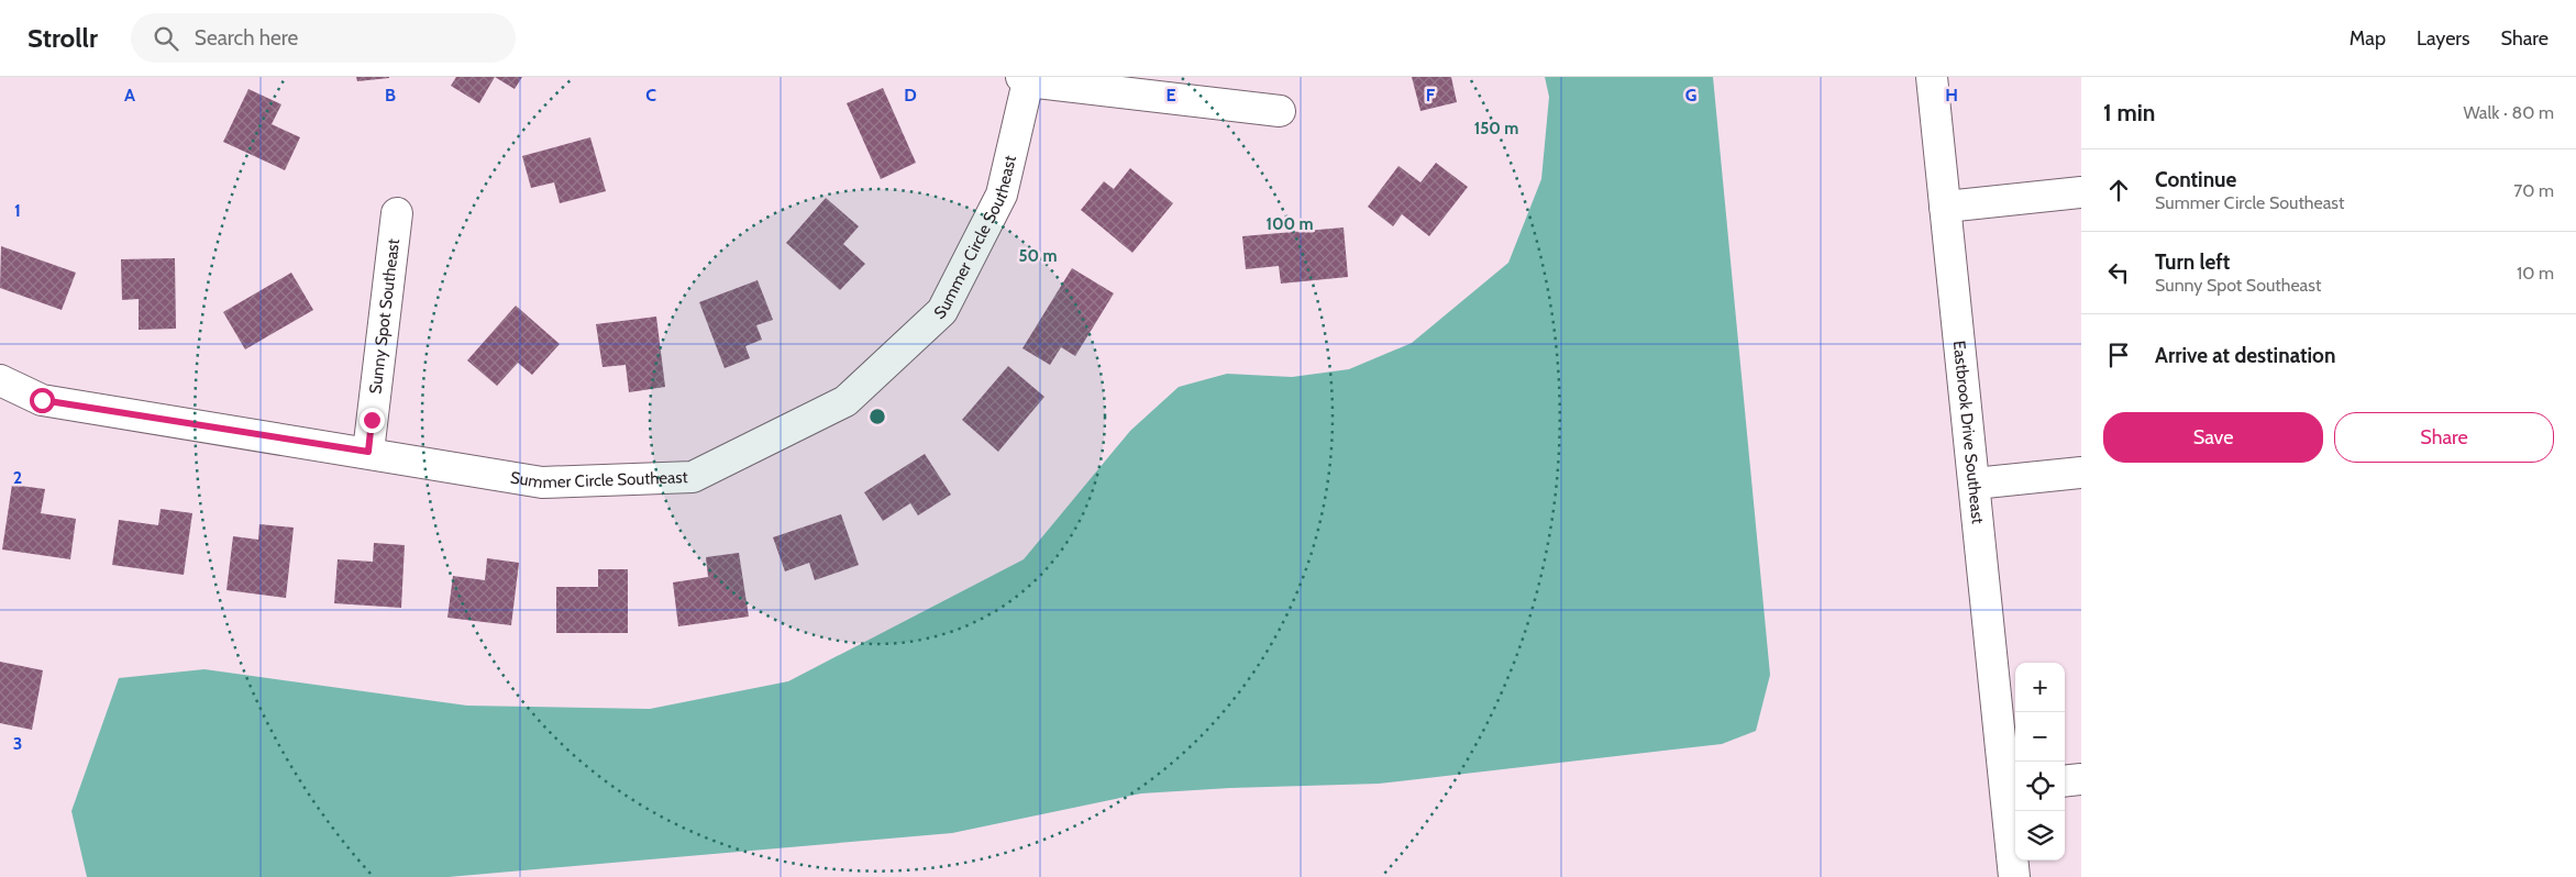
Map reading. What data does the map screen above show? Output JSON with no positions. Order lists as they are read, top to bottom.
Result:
{
  "streets": {
    "street": ["Summer Circle Southeast", "Sunny Spot Southeast", "Eastbrook Drive Southeast"]
  },
  "crossings": [
    ["Summer Circle Southeast", "Sunny Spot Southeast"]
  ],
  "page": {
    "header": "Strollr",
    "search": "Search here",
    "nav": ["Map", "Layers", "Share"],
    "heading": ["1 min", "Walk · 80 m"],
    "list": [
      ["Continue", "Summer Circle Southeast", "70 m"],
      ["Turn left", "Sunny Spot Southeast", "10 m"],
      "Arrive at destination"
    ],
    "buttons": ["Save", "Share"],
    "map_buttons": ["+", "−"]
  },
  "grid": {
    "columns": [
      "A",
      "B",
      "C",
      "D",
      "E",
      "F",
      "G",
      "H"
    ],
    "rows": ["1", "2", "3"]
  },
  "rings": ["150 m", "100 m", "50 m"]
}
